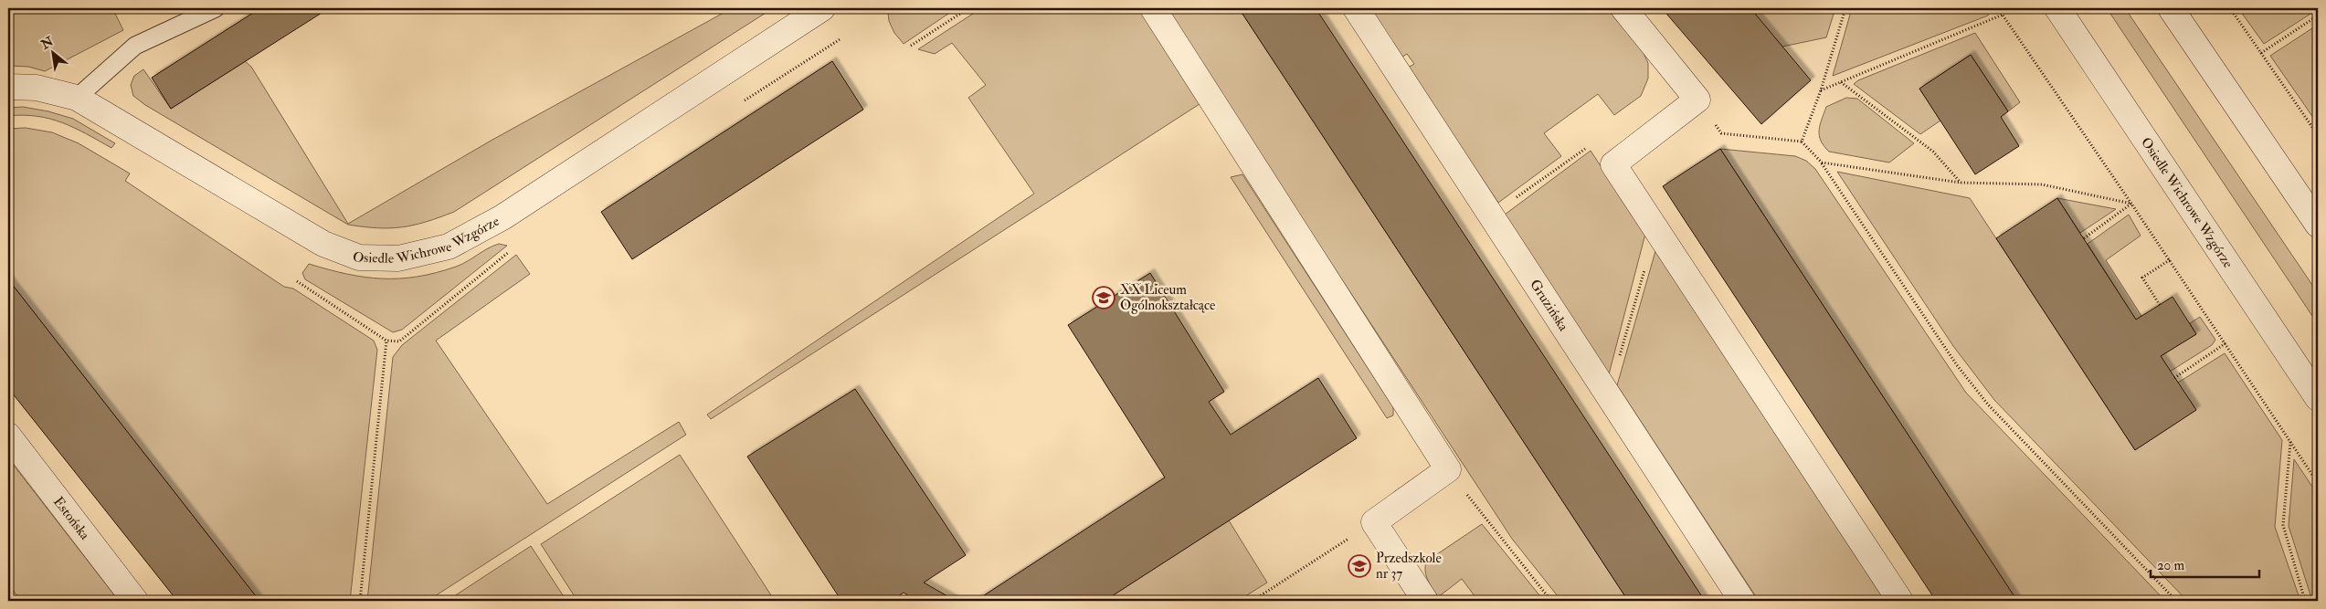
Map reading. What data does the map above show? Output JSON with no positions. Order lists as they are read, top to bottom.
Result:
{
  "streets": {
    "street": ["Osiedle Wichrowe Wzgórze", "Gruzińska", "Estońska"]
  },
  "places": {
    "school or university": ["XX Liceum Ogólnokształcące", "Przedszkole nr 37"]
  },
  "scale_bar": "20 m",
  "north": "top left"
}
